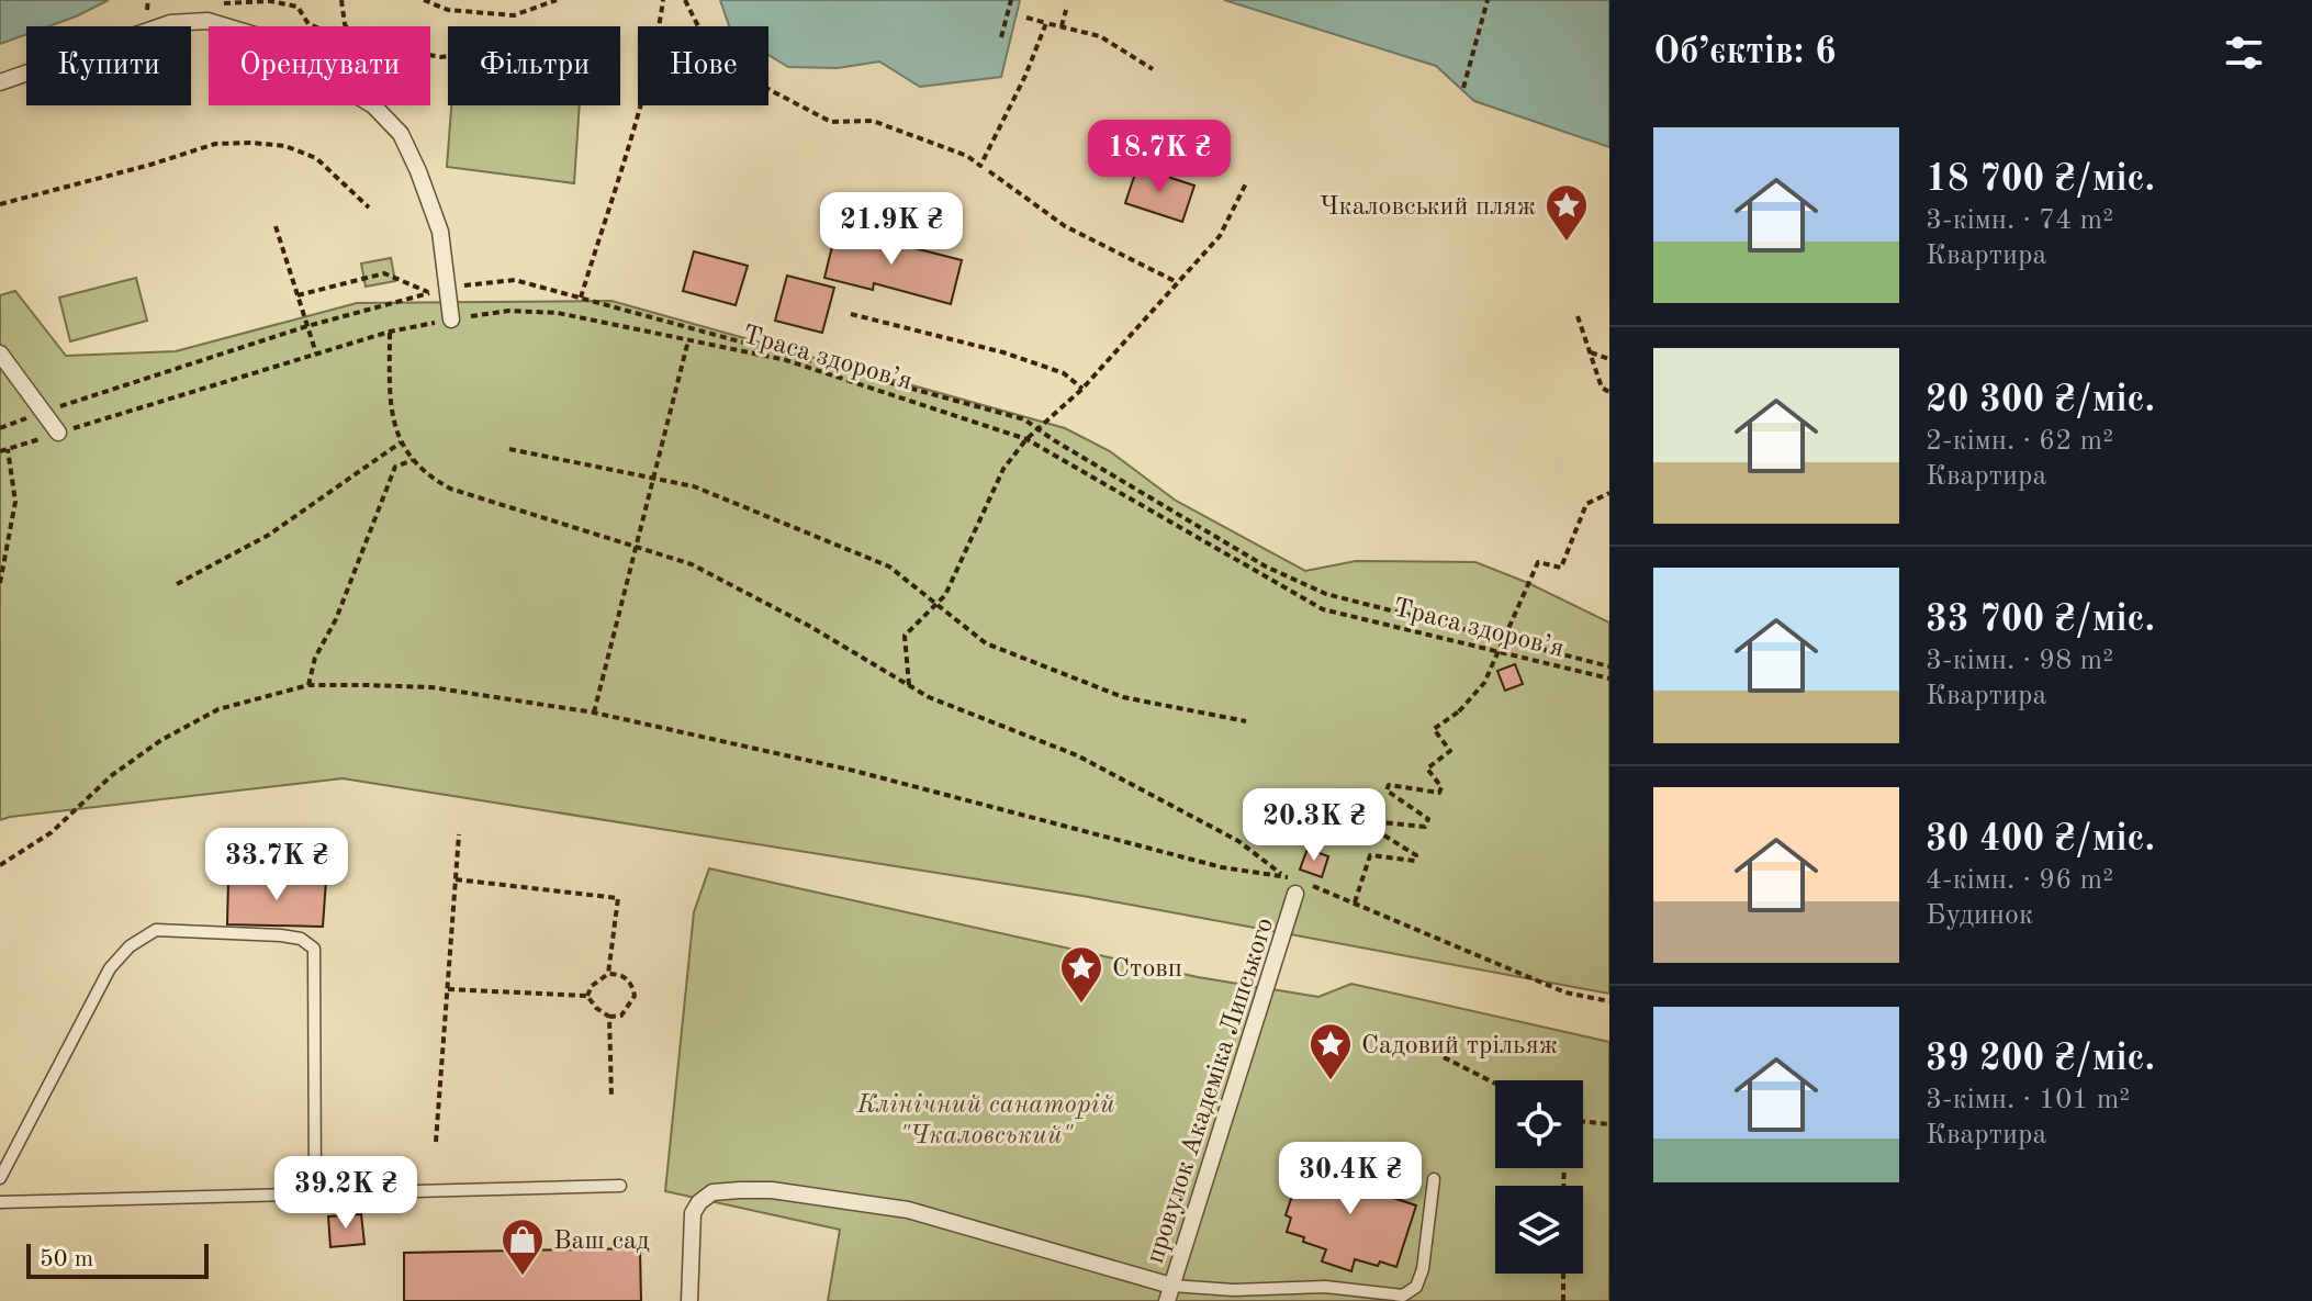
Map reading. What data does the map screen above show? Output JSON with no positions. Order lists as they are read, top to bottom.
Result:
{
  "streets": {
    "street": ["провулок Академіка Липського"],
    "path": ["Траса здоров’я"]
  },
  "parks": ["Клінічний санаторій \"Чкаловський\""],
  "places": {
    "place": ["Чкаловський пляж", "Стовп", "Садовий трільяж"],
    "shop": ["Ваш сад"]
  },
  "scale_bar": "50 m",
  "page": {
    "heading": "Об’єктів: 6",
    "chip": [
      "Купити",
      "Орендувати",
      "Фільтри",
      "Нове"
    ],
    "list": [
      {
        "name": "18 700 ₴/міс.",
        "note": "3-кімн. · 74 m² · Квартира"
      },
      {
        "name": "20 300 ₴/міс.",
        "note": "2-кімн. · 62 m² · Квартира"
      },
      {
        "name": "33 700 ₴/міс.",
        "note": "3-кімн. · 98 m² · Квартира"
      },
      {
        "name": "30 400 ₴/міс.",
        "note": "4-кімн. · 96 m² · Будинок"
      },
      {
        "name": "39 200 ₴/міс.",
        "note": "3-кімн. · 101 m² · Квартира"
      }
    ],
    "price": [
      "18.7K ₴",
      "21.9K ₴",
      "20.3K ₴",
      "33.7K ₴",
      "30.4K ₴",
      "39.2K ₴"
    ],
    "scale": "50 m"
  }
}
